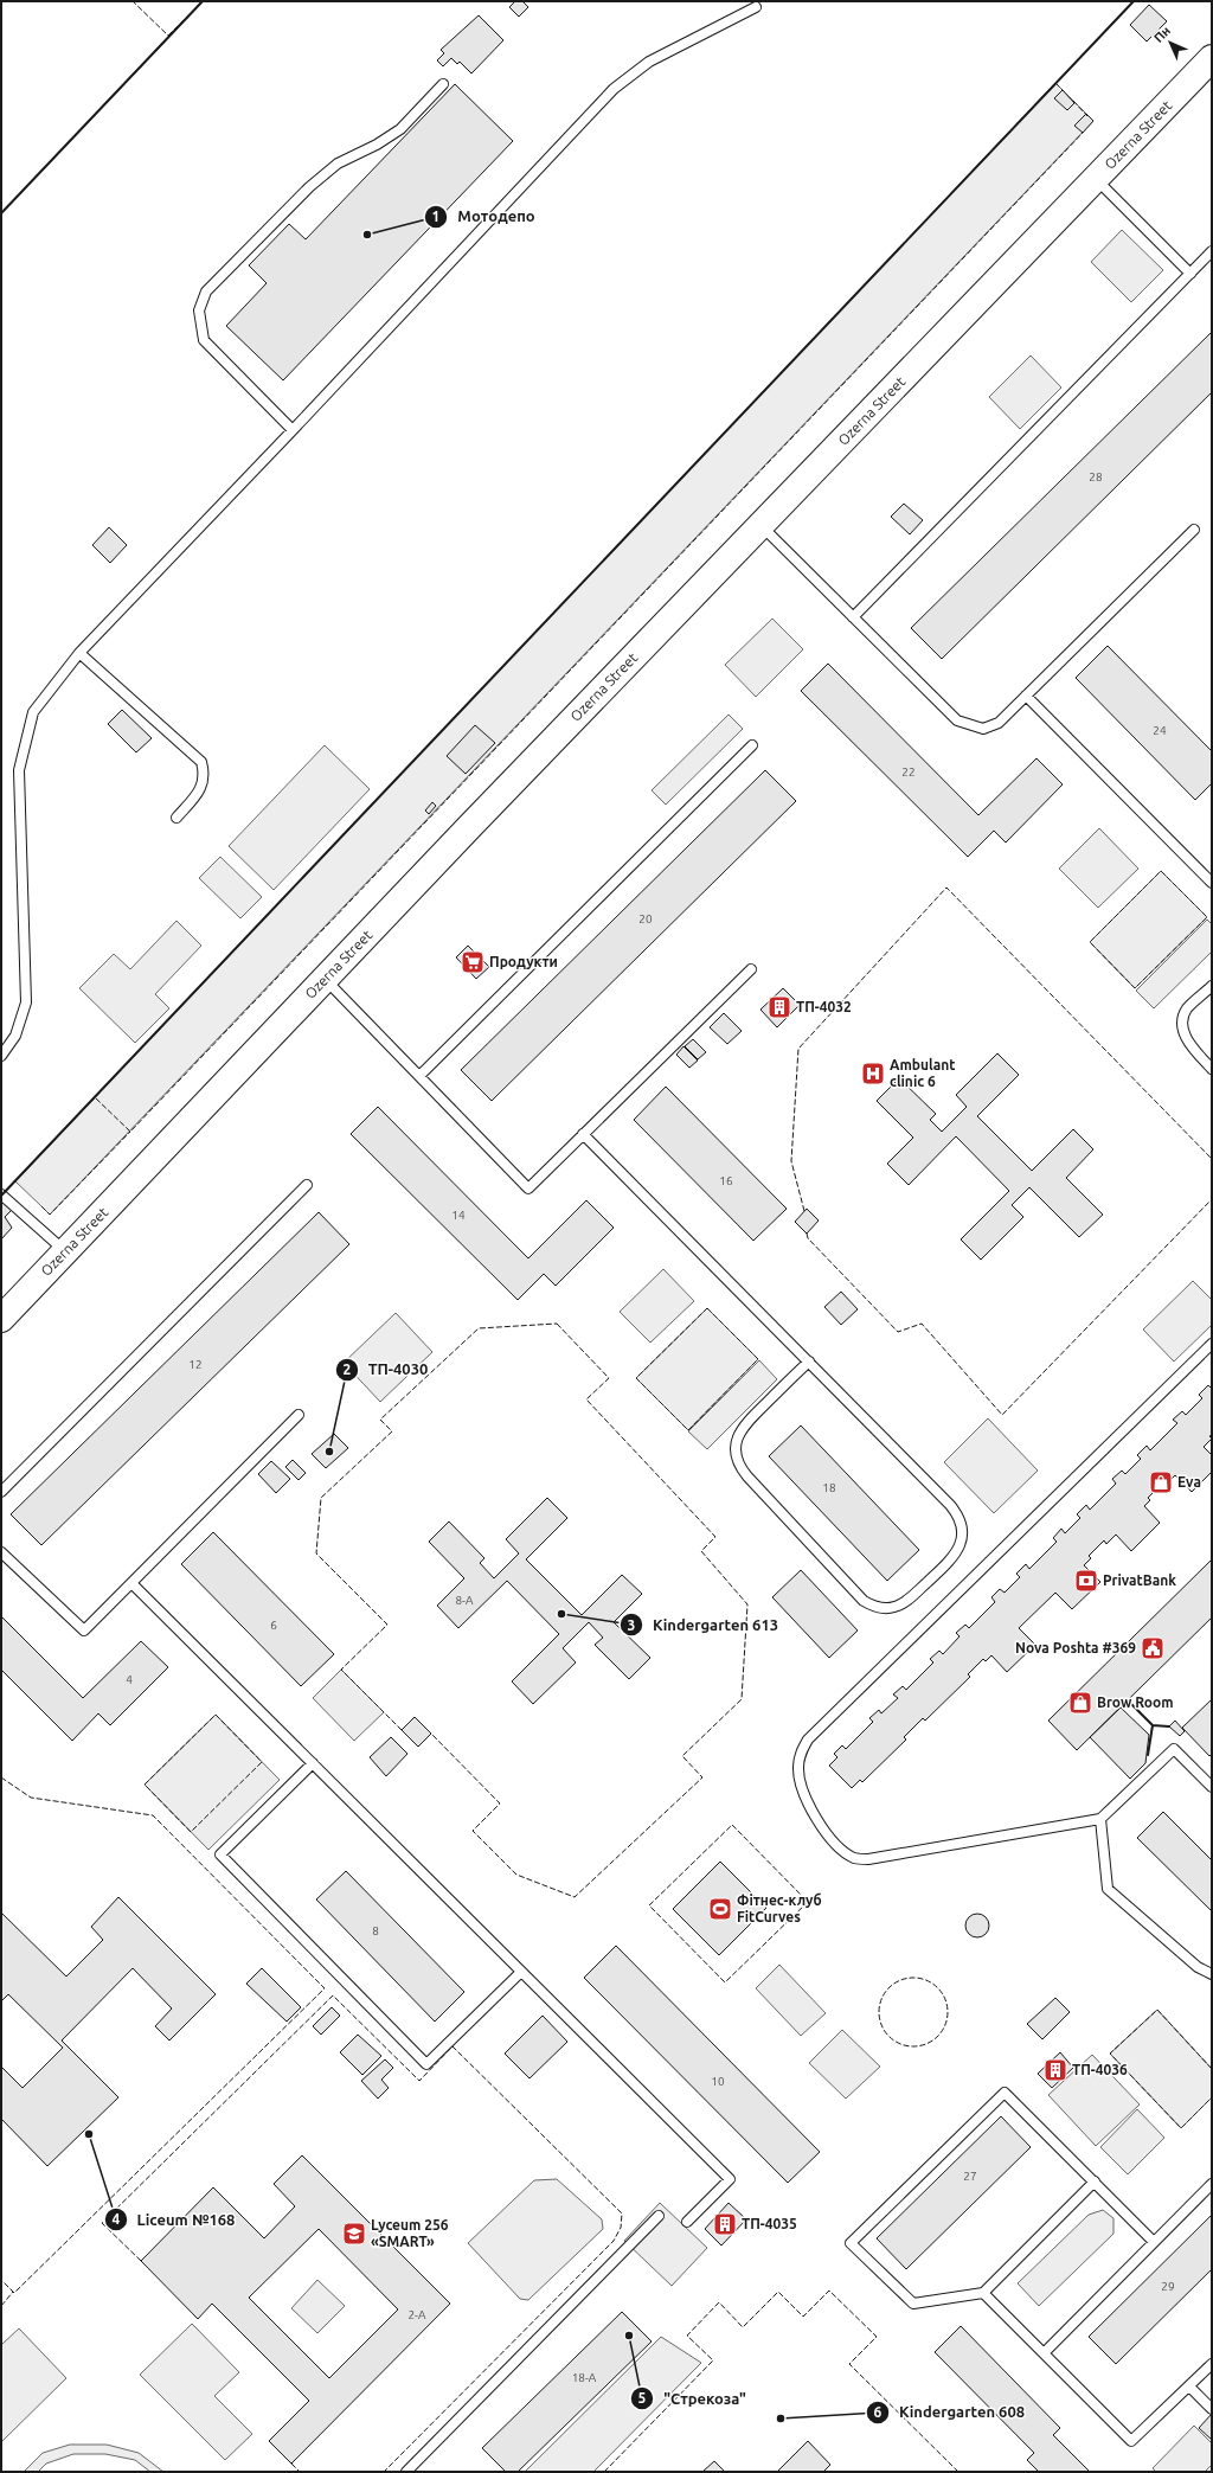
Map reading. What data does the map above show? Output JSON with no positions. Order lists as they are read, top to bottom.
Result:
{
  "streets": {
    "street": ["Ozerna Street"]
  },
  "places": {
    "other": [
      "Мотодепо",
      "ТП-4030",
      "Kindergarten 613",
      "Liceum №168",
      "\"Стрекоза\"",
      "Kindergarten 608"
    ],
    "supermarket": ["Продукти"],
    "building": ["ТП-4032", "ТП-4036", "ТП-4035"],
    "hospital": ["Ambulant clinic 6"],
    "shop": ["Eva", "Brow Room"],
    "bank": ["PrivatBank"],
    "public building": ["Nova Poshta #369"],
    "sports": ["Фітнес-клуб FitCurves"],
    "school or university": ["Lyceum 256 «SMART»"]
  },
  "house_numbers": [
    "28",
    "24",
    "22",
    "20",
    "16",
    "14",
    "12",
    "18",
    "8-А",
    "6",
    "4",
    "8",
    "10",
    "27",
    "29",
    "2-А",
    "18-А"
  ],
  "north": "top left"
}
